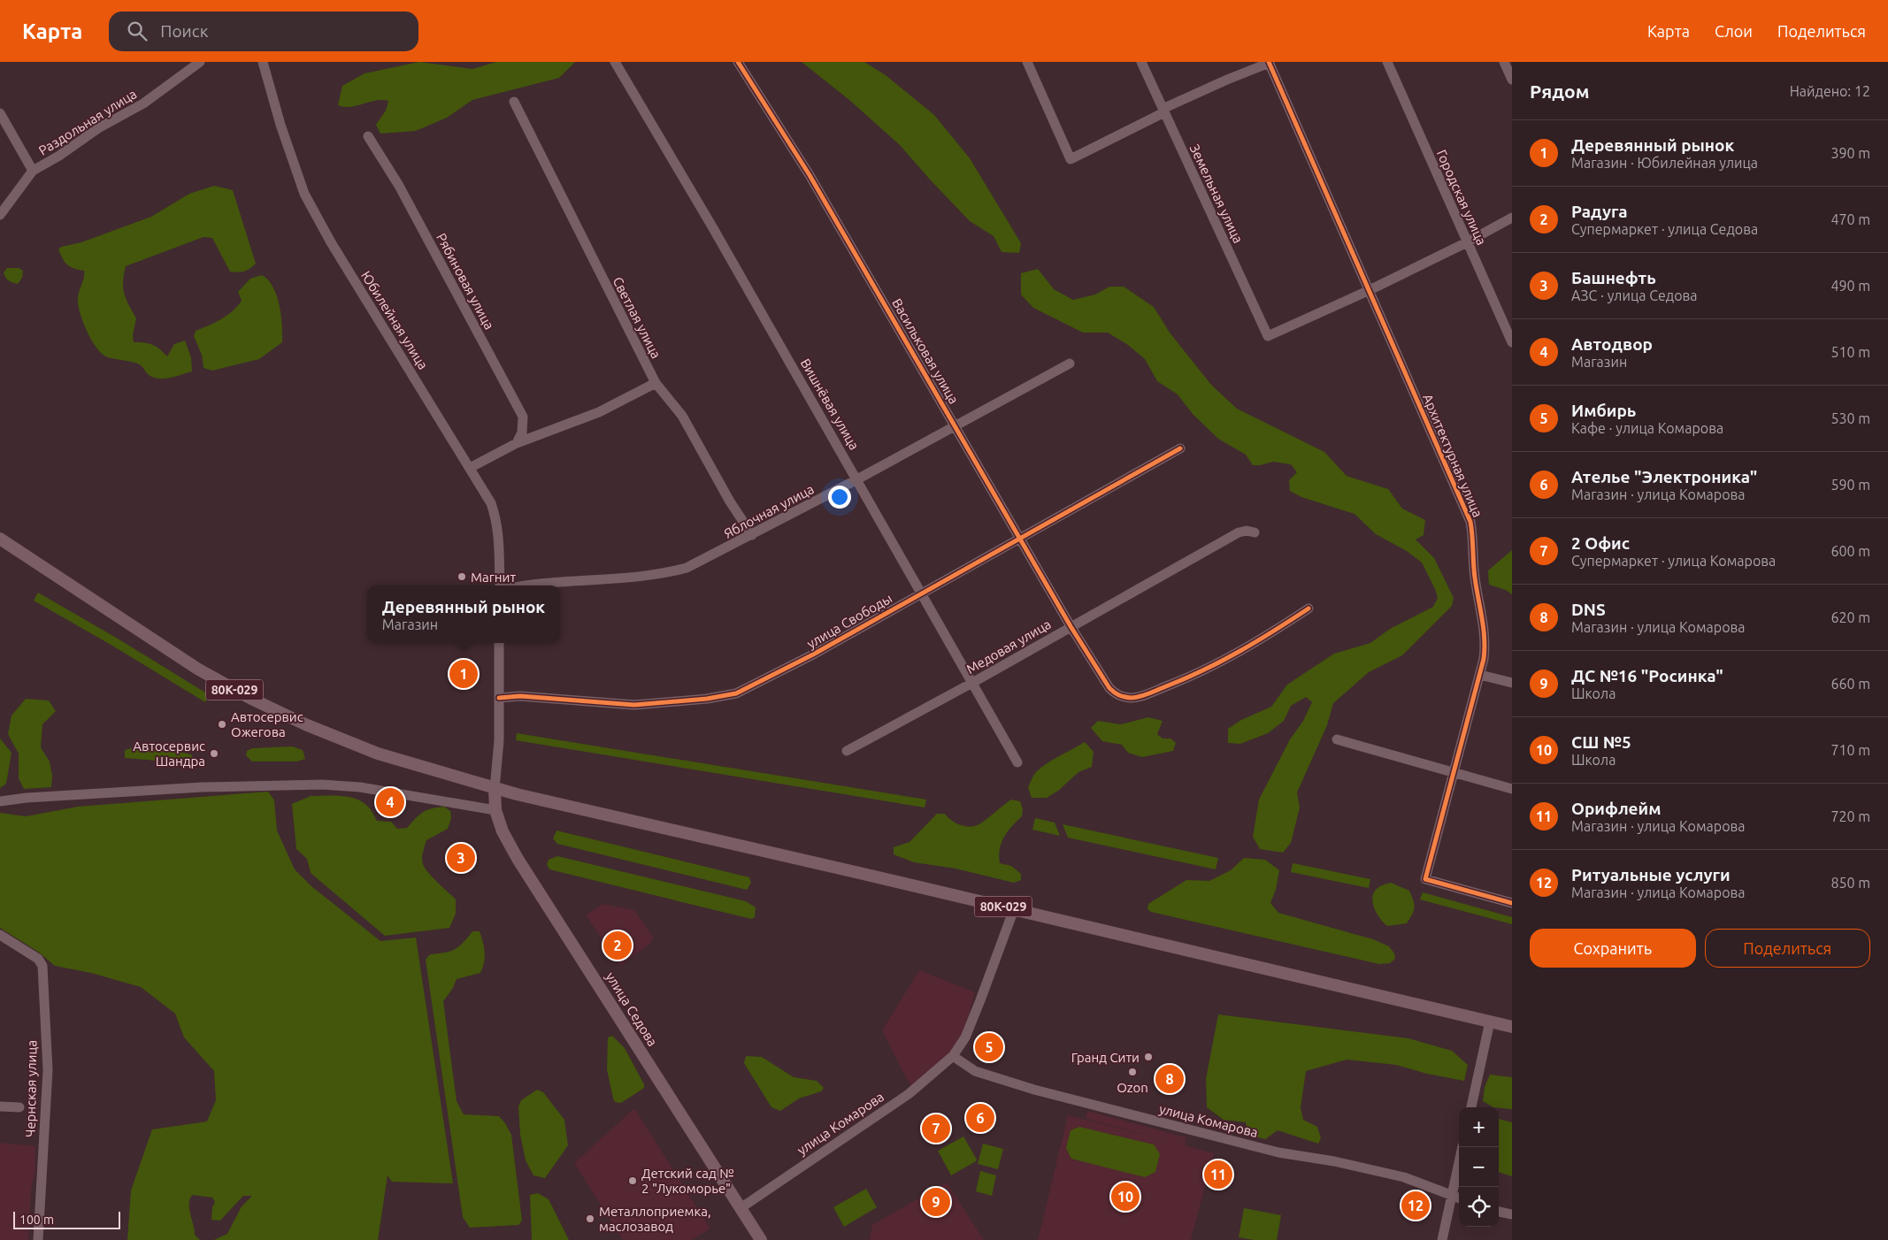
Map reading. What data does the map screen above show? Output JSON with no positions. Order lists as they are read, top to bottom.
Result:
{
  "streets": {
    "main road": ["80К-029", "улица Седова"],
    "street": [
      "Раздольная улица",
      "Земельная улица",
      "Городская улица",
      "Рябиновая улица",
      "Светлая улица",
      "Юбилейная улица",
      "Васильковая улица",
      "Вишнёвая улица",
      "Архитектурная улица",
      "Яблочная улица",
      "улица Свободы",
      "Медовая улица",
      "Чернская улица",
      "улица Комарова"
    ]
  },
  "crossings": [
    ["Земельная улица", "Архитектурная улица"],
    ["Светлая улица", "Яблочная улица"],
    ["Васильковая улица", "Яблочная улица"],
    ["Васильковая улица", "улица Свободы"],
    ["Васильковая улица", "Медовая улица"],
    ["Вишнёвая улица", "Яблочная улица"],
    ["Вишнёвая улица", "улица Свободы"],
    ["Вишнёвая улица", "Медовая улица"],
    ["80К-029", "улица Седова"],
    ["80К-029", "улица Комарова"],
    ["улица Седова", "улица Комарова"]
  ],
  "places": [
    "Магнит",
    "Автосервис Ожегова",
    "Автосервис Шандра",
    "Гранд Сити",
    "Ozon",
    "Детский сад № 2 \"Лукоморье\"",
    "Металлоприемка, маслозавод"
  ],
  "scale_bar": "100 m",
  "page": {
    "header": "Карта",
    "search": "Поиск",
    "nav": ["Карта", "Слои", "Поделиться"],
    "heading": ["Рядом", "Найдено: 12"],
    "list": [
      {
        "mark": "1",
        "name": "Деревянный рынок",
        "note": "Магазин · Юбилейная улица",
        "value": "390 m"
      },
      {
        "mark": "2",
        "name": "Радуга",
        "note": "Супермаркет · улица Седова",
        "value": "470 m"
      },
      {
        "mark": "3",
        "name": "Башнефть",
        "note": "АЗС · улица Седова",
        "value": "490 m"
      },
      {
        "mark": "4",
        "name": "Автодвор",
        "note": "Магазин",
        "value": "510 m"
      },
      {
        "mark": "5",
        "name": "Имбирь",
        "note": "Кафе · улица Комарова",
        "value": "530 m"
      },
      {
        "mark": "6",
        "name": "Ателье \"Электроника\"",
        "note": "Магазин · улица Комарова",
        "value": "590 m"
      },
      {
        "mark": "7",
        "name": "2 Офис",
        "note": "Супермаркет · улица Комарова",
        "value": "600 m"
      },
      {
        "mark": "8",
        "name": "DNS",
        "note": "Магазин · улица Комарова",
        "value": "620 m"
      },
      {
        "mark": "9",
        "name": "ДС №16 \"Росинка\"",
        "note": "Школа",
        "value": "660 m"
      },
      {
        "mark": "10",
        "name": "СШ №5",
        "note": "Школа",
        "value": "710 m"
      },
      {
        "mark": "11",
        "name": "Орифлейм",
        "note": "Магазин · улица Комарова",
        "value": "720 m"
      },
      {
        "mark": "12",
        "name": "Ритуальные услуги",
        "note": "Магазин · улица Комарова",
        "value": "850 m"
      }
    ],
    "popup": ["Деревянный рынок", "Магазин"],
    "pins": [
      "1",
      "4",
      "3",
      "2",
      "5",
      "8",
      "6",
      "7",
      "11",
      "10",
      "9",
      "12"
    ],
    "buttons": ["Сохранить", "Поделиться"],
    "map_buttons": ["+", "−"],
    "scale": "100 m"
  }
}
